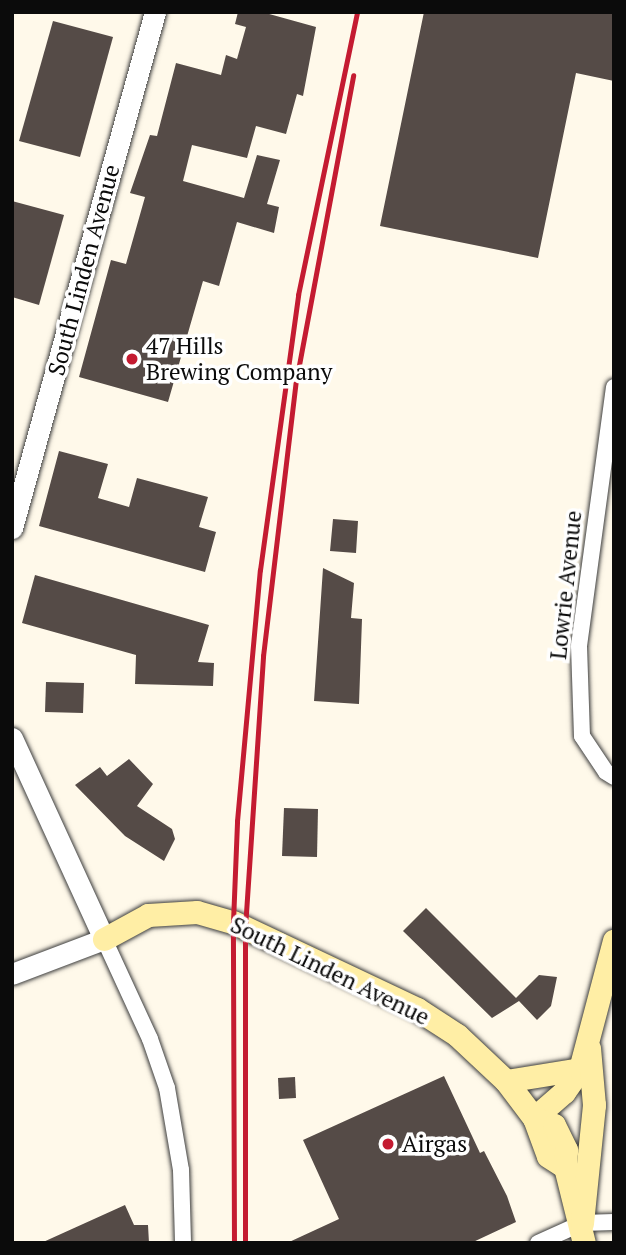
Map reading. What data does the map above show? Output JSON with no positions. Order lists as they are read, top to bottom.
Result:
{
  "streets": {
    "main road": ["South Linden Avenue"],
    "street": ["Lowrie Avenue"]
  },
  "places": ["47 Hills Brewing Company", "Airgas"]
}
